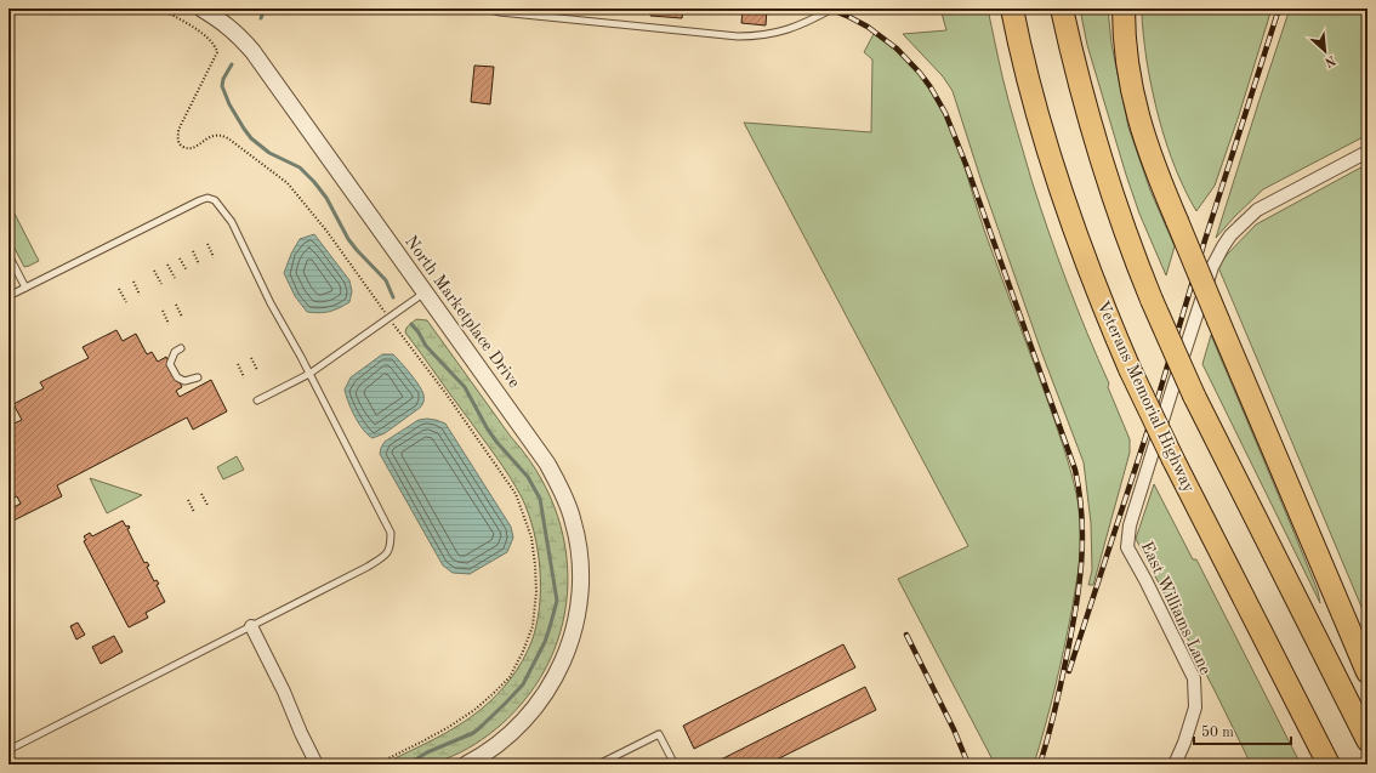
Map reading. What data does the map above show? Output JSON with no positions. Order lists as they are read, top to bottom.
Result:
{
  "streets": {
    "highway": ["Veterans Memorial Highway"],
    "street": ["North Marketplace Drive", "East Williams Lane"]
  },
  "scale_bar": "50 m",
  "north": "bottom right"
}
